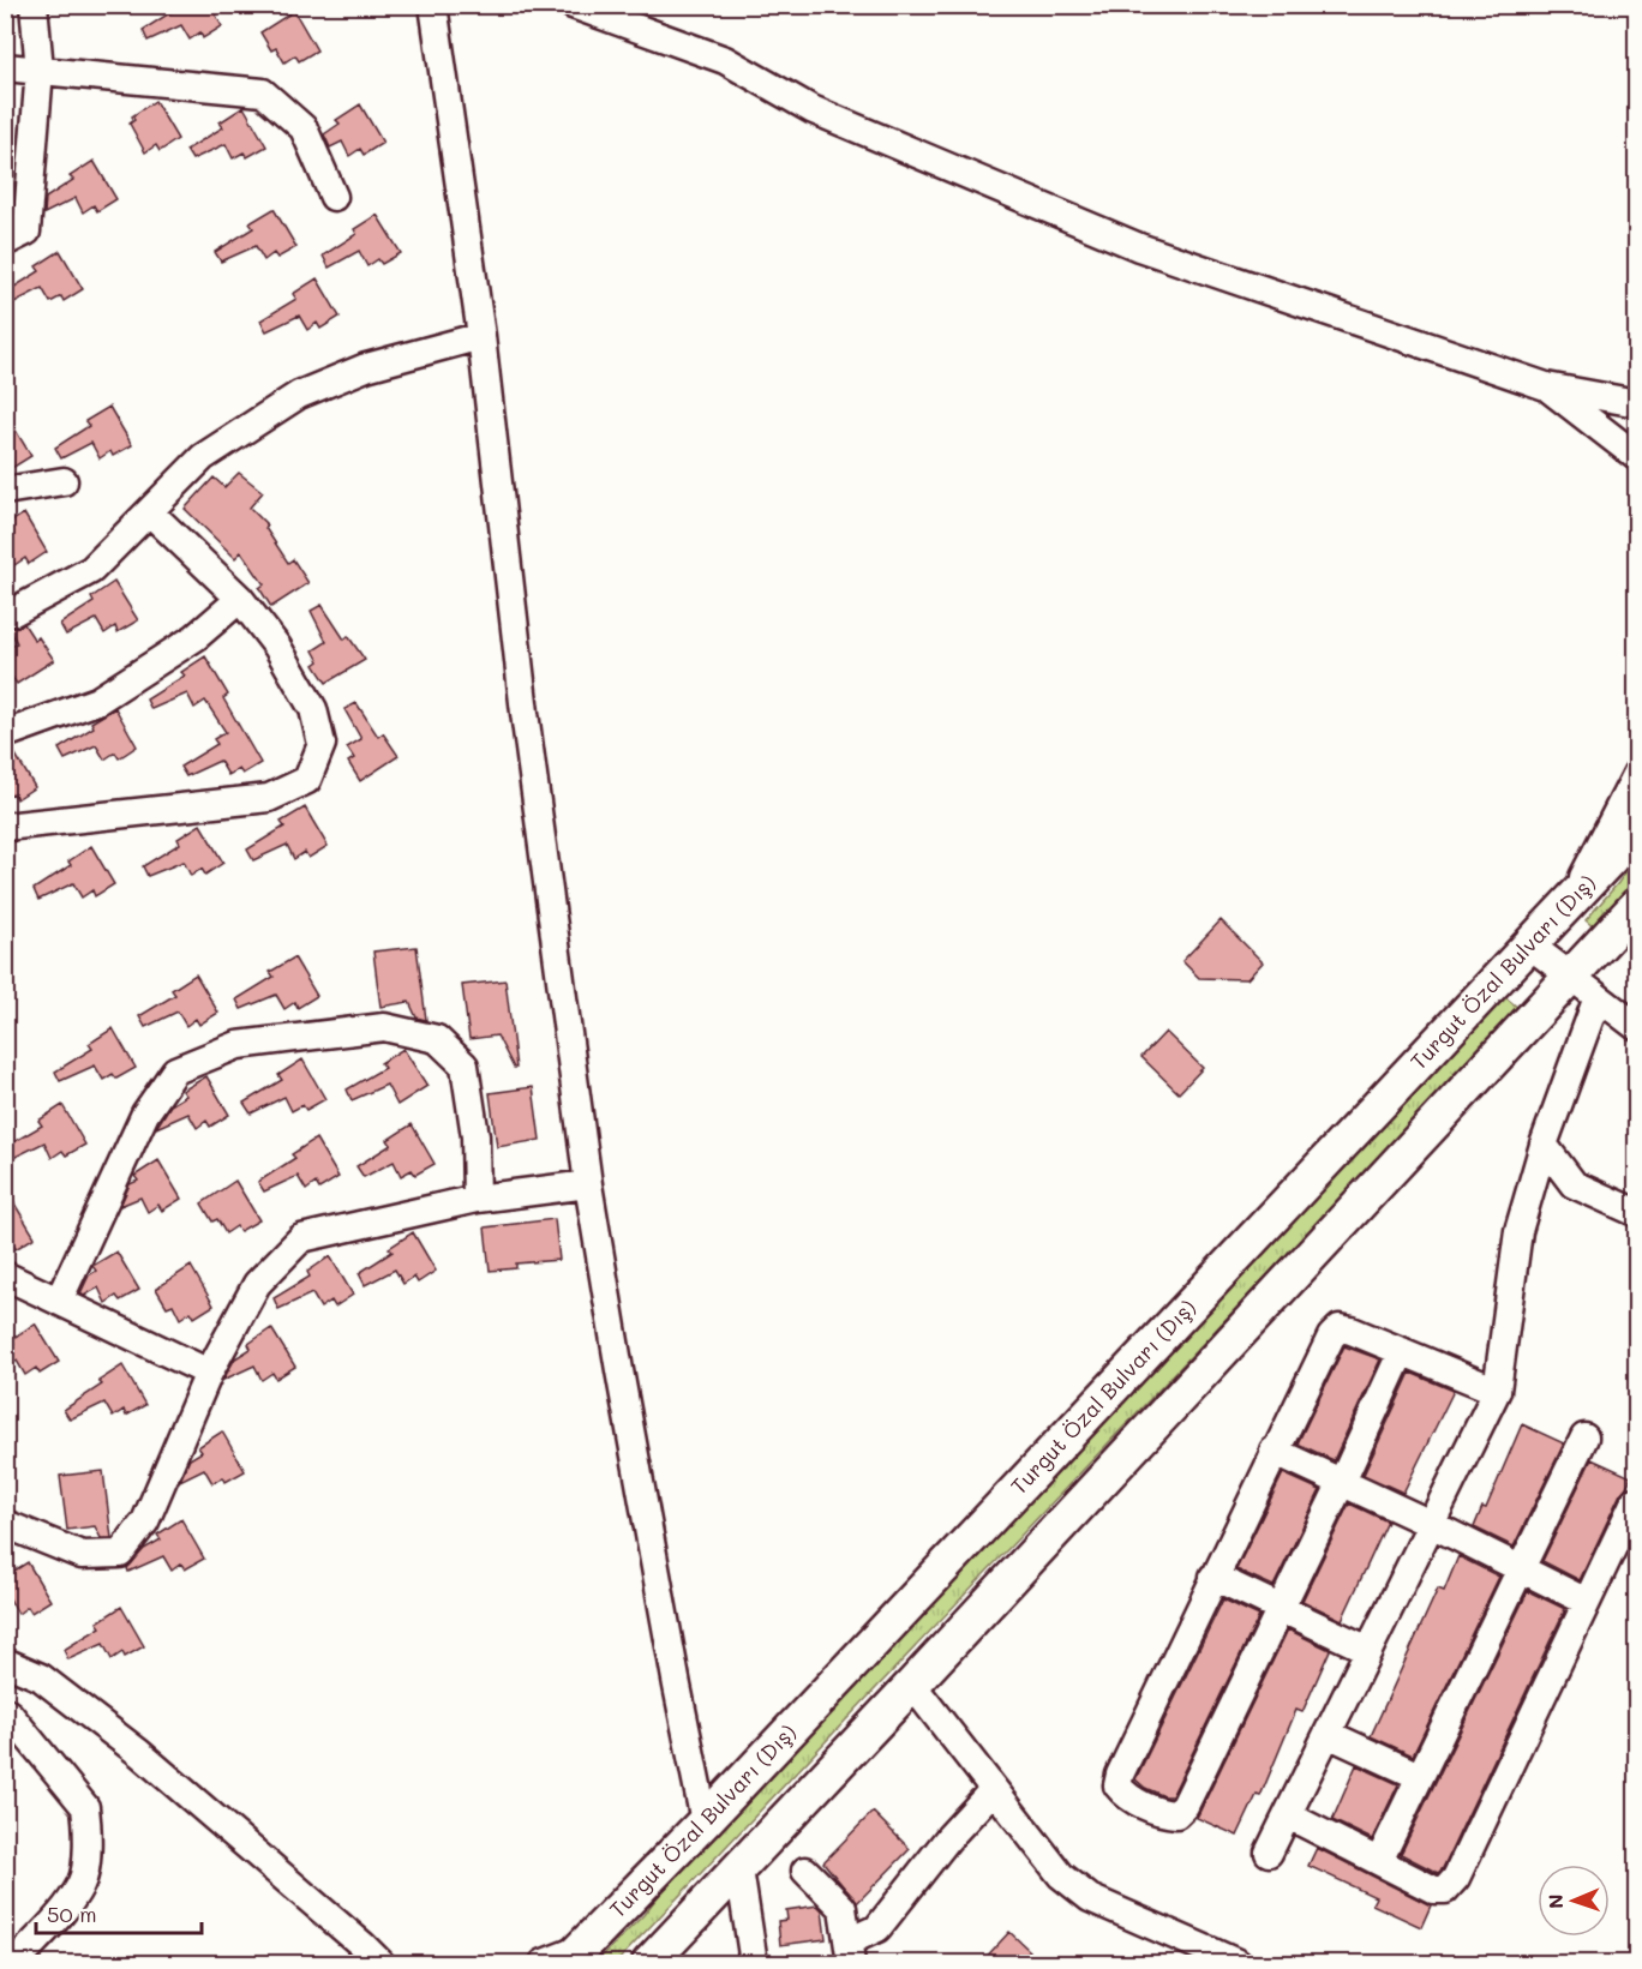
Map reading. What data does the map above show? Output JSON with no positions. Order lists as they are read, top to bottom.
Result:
{
  "streets": {
    "main road": ["Turgut Özal Bulvarı (Dış)"]
  },
  "scale_bar": "50 m",
  "north": "left"
}
